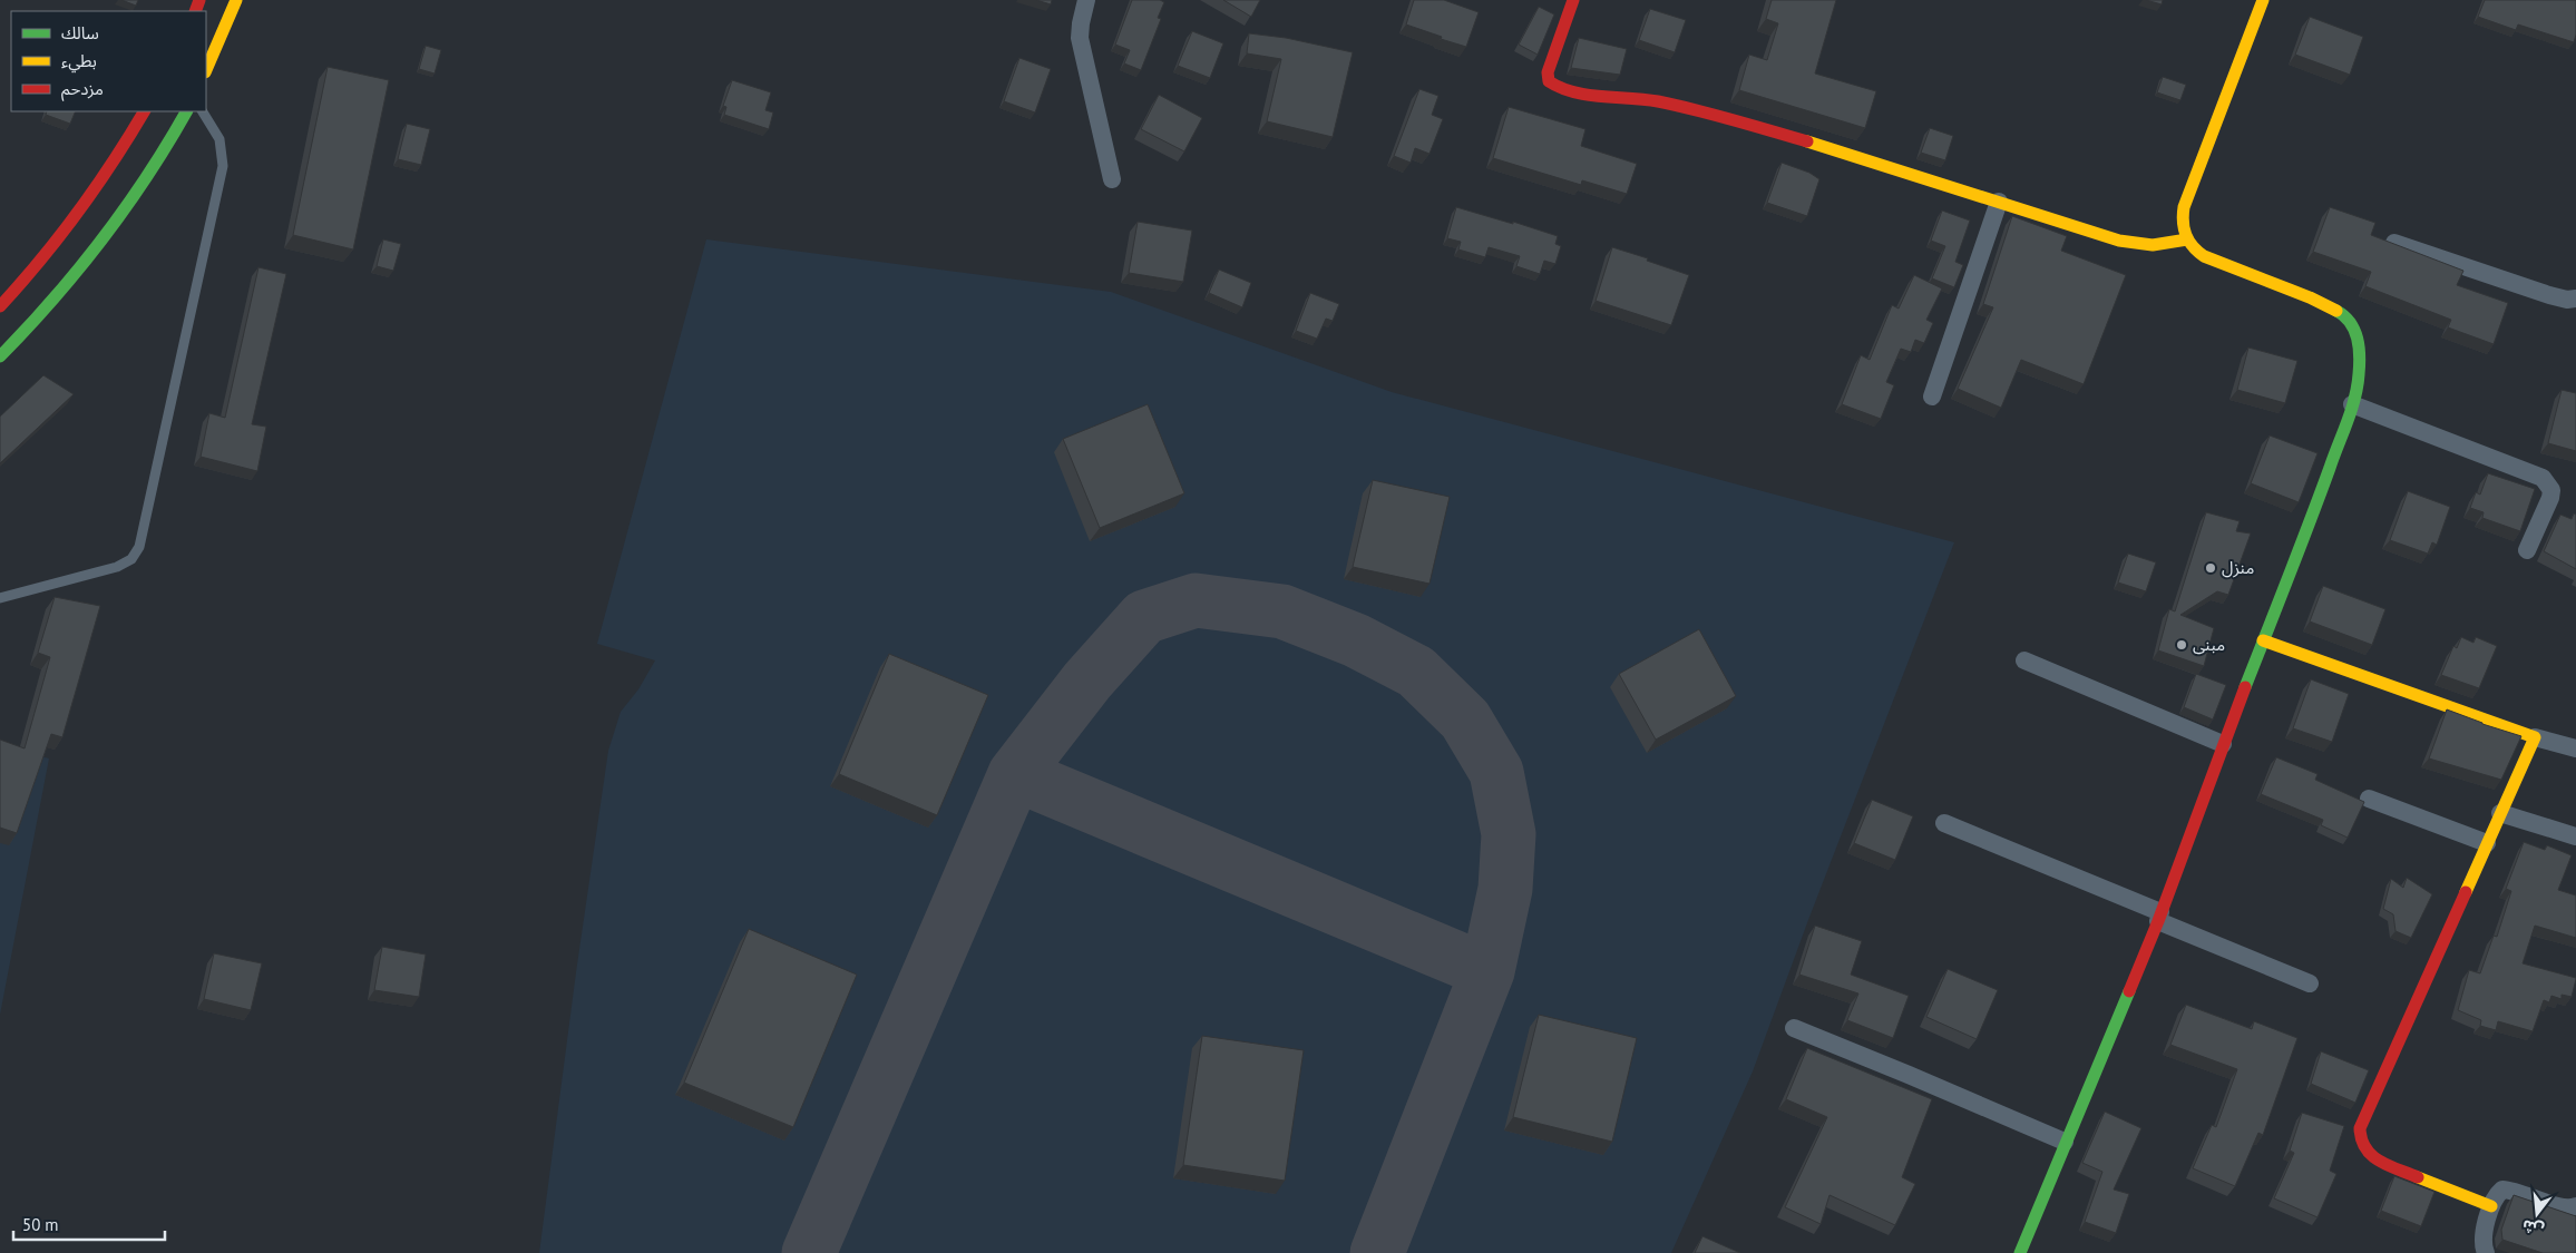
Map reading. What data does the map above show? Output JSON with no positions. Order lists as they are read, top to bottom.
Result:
{
  "places": ["منزل", "مبنى"],
  "legend": ["سالك", "بطيء", "مزدحم"],
  "scale_bar": "50 m",
  "north": "bottom"
}
